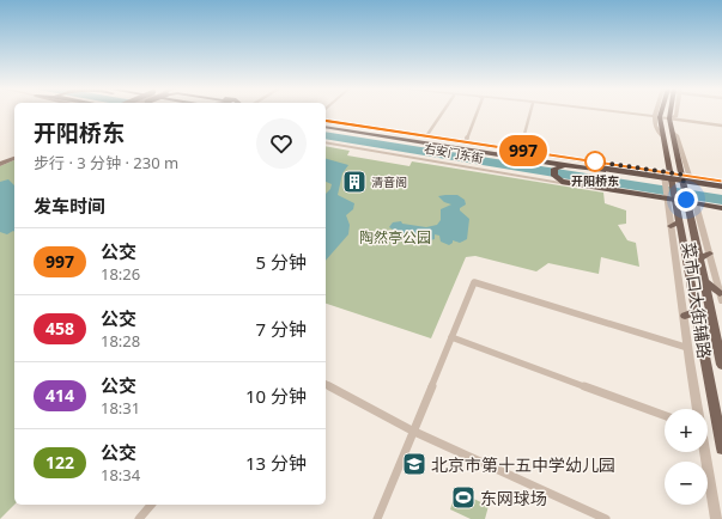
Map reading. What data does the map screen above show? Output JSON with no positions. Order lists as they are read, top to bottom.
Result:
{
  "streets": {
    "street": ["右安门东街", "菜市口大街辅路"]
  },
  "parks": ["陶然亭公园"],
  "places": {
    "other": ["开阳桥东"],
    "building": ["清音阁"],
    "school or university": ["北京市第十五中学幼儿园"],
    "sports": ["东网球场"]
  },
  "lines": ["bus line 997"],
  "page": {
    "on_map": "997",
    "heading": [
      ["开阳桥东", "步行 · 3 分钟 · 230 m"],
      "发车时间"
    ],
    "list": [
      {
        "mark": "997",
        "name": "公交",
        "note": "18:26",
        "value": "5 分钟"
      },
      {
        "mark": "458",
        "name": "公交",
        "note": "18:28",
        "value": "7 分钟"
      },
      {
        "mark": "414",
        "name": "公交",
        "note": "18:31",
        "value": "10 分钟"
      },
      {
        "mark": "122",
        "name": "公交",
        "note": "18:34",
        "value": "13 分钟"
      }
    ],
    "map_buttons": ["+", "−"]
  }
}
